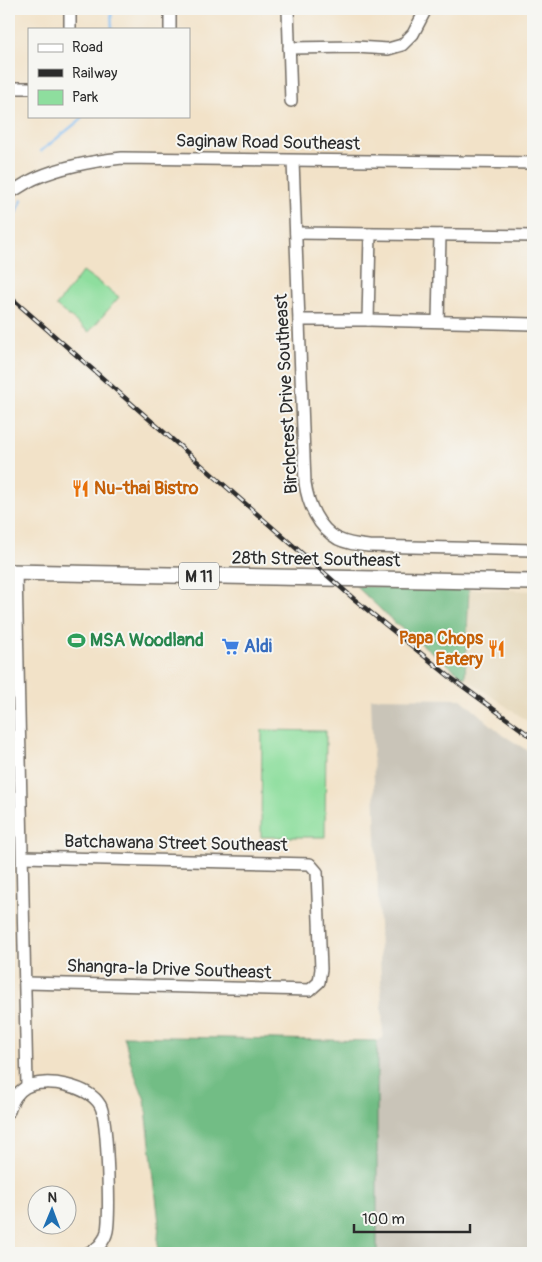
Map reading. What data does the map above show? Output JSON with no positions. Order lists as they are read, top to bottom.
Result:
{
  "streets": {
    "main road": ["28th Street Southeast", "M 11"],
    "street": [
      "Saginaw Road Southeast",
      "Birchcrest Drive Southeast",
      "Batchawana Street Southeast",
      "Shangra-la Drive Southeast"
    ]
  },
  "crossings": [
    ["Saginaw Road Southeast", "Birchcrest Drive Southeast"],
    ["Batchawana Street Southeast", "Shangra-la Drive Southeast"]
  ],
  "places": {
    "restaurant": ["Nu-thai Bistro", "Papa Chops Eatery"],
    "sports": ["MSA Woodland"],
    "supermarket": ["Aldi"]
  },
  "legend": ["Road", "Railway", "Park"],
  "scale_bar": "100 m",
  "north": "top"
}
